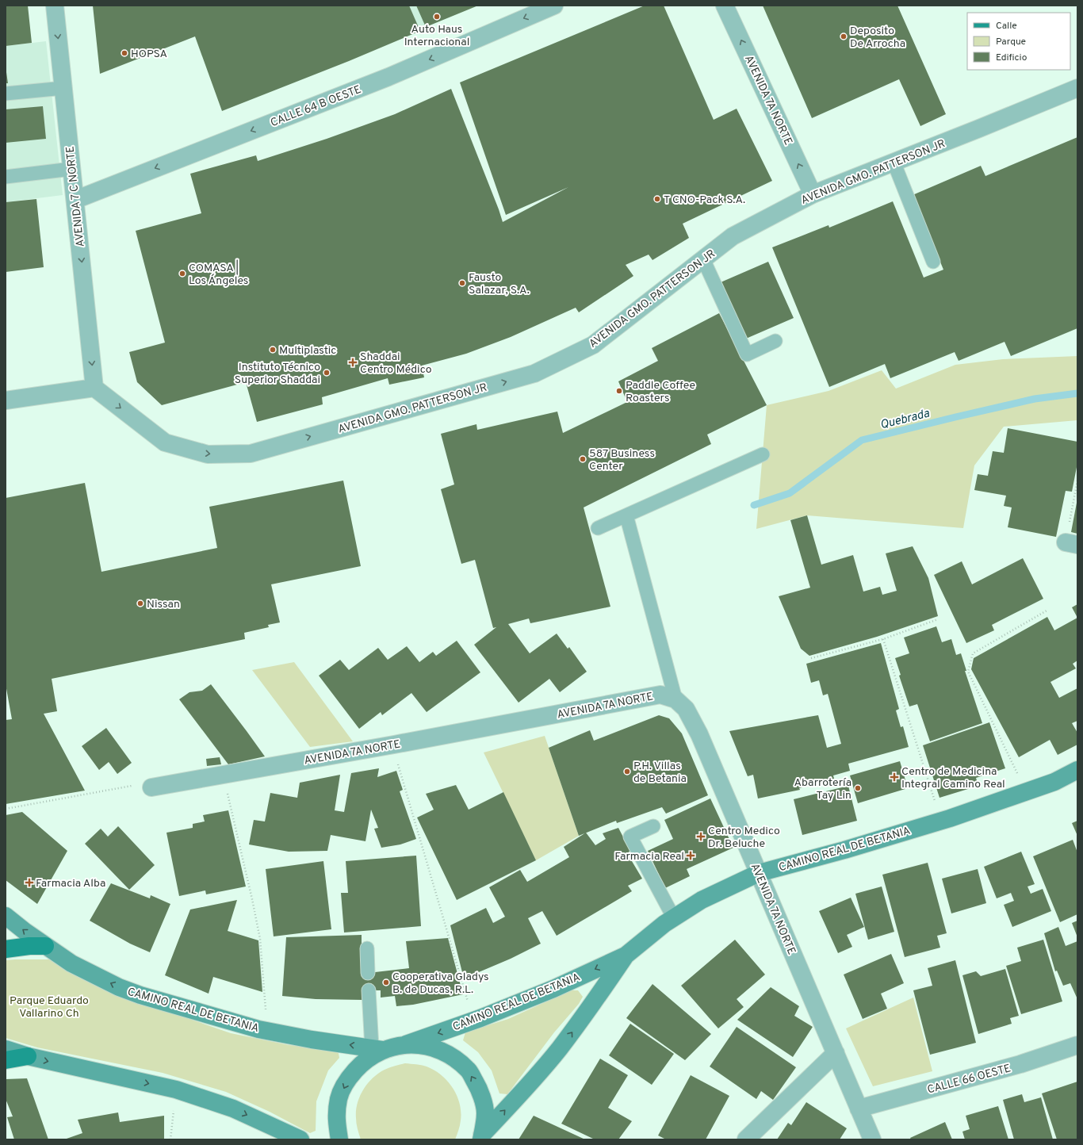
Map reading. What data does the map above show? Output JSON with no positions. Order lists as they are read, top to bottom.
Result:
{
  "streets": {
    "street": [
      "AVENIDA 7A NORTE",
      "CALLE 64 B OESTE",
      "AVENIDA GMO. PATTERSON JR",
      "AVENIDA 7 C NORTE",
      "CAMINO REAL DE BETANIA",
      "CALLE 66 OESTE"
    ]
  },
  "crossings": [
    ["AVENIDA 7A NORTE", "AVENIDA GMO. PATTERSON JR"],
    ["AVENIDA 7A NORTE", "CAMINO REAL DE BETANIA"],
    ["AVENIDA 7A NORTE", "CALLE 66 OESTE"],
    ["CALLE 64 B OESTE", "AVENIDA 7 C NORTE"],
    ["AVENIDA GMO. PATTERSON JR", "AVENIDA 7 C NORTE"]
  ],
  "one_way": ["CALLE 64 B OESTE", "AVENIDA GMO. PATTERSON JR", "AVENIDA 7 C NORTE"],
  "water": ["Quebrada"],
  "parks": ["Parque Eduardo Vallarino Ch"],
  "places": {
    "other": [
      "Auto Haus Internacional",
      "Deposito De Arrocha",
      "HOPSA",
      "T CNO-Pack S.A.",
      "COMASA | Los Ángeles",
      "Fausto Salazar, S.A.",
      "Multiplastic",
      "Instituto Técnico Superior Shaddai",
      "Paddle Coffee Roasters",
      "587 Business Center",
      "Nissan",
      "P.H. Villas de Betania",
      "Abarrotería Tay Lin",
      "Cooperativa Gladys B. de Ducas, R.L."
    ],
    "health": [
      "Shaddai Centro Médico",
      "Centro de Medicina Integral Camino Real",
      "Centro Medico Dr. Beluche",
      "Farmacia Real",
      "Farmacia Alba"
    ]
  },
  "legend": ["Calle", "Parque", "Edificio"]
}
